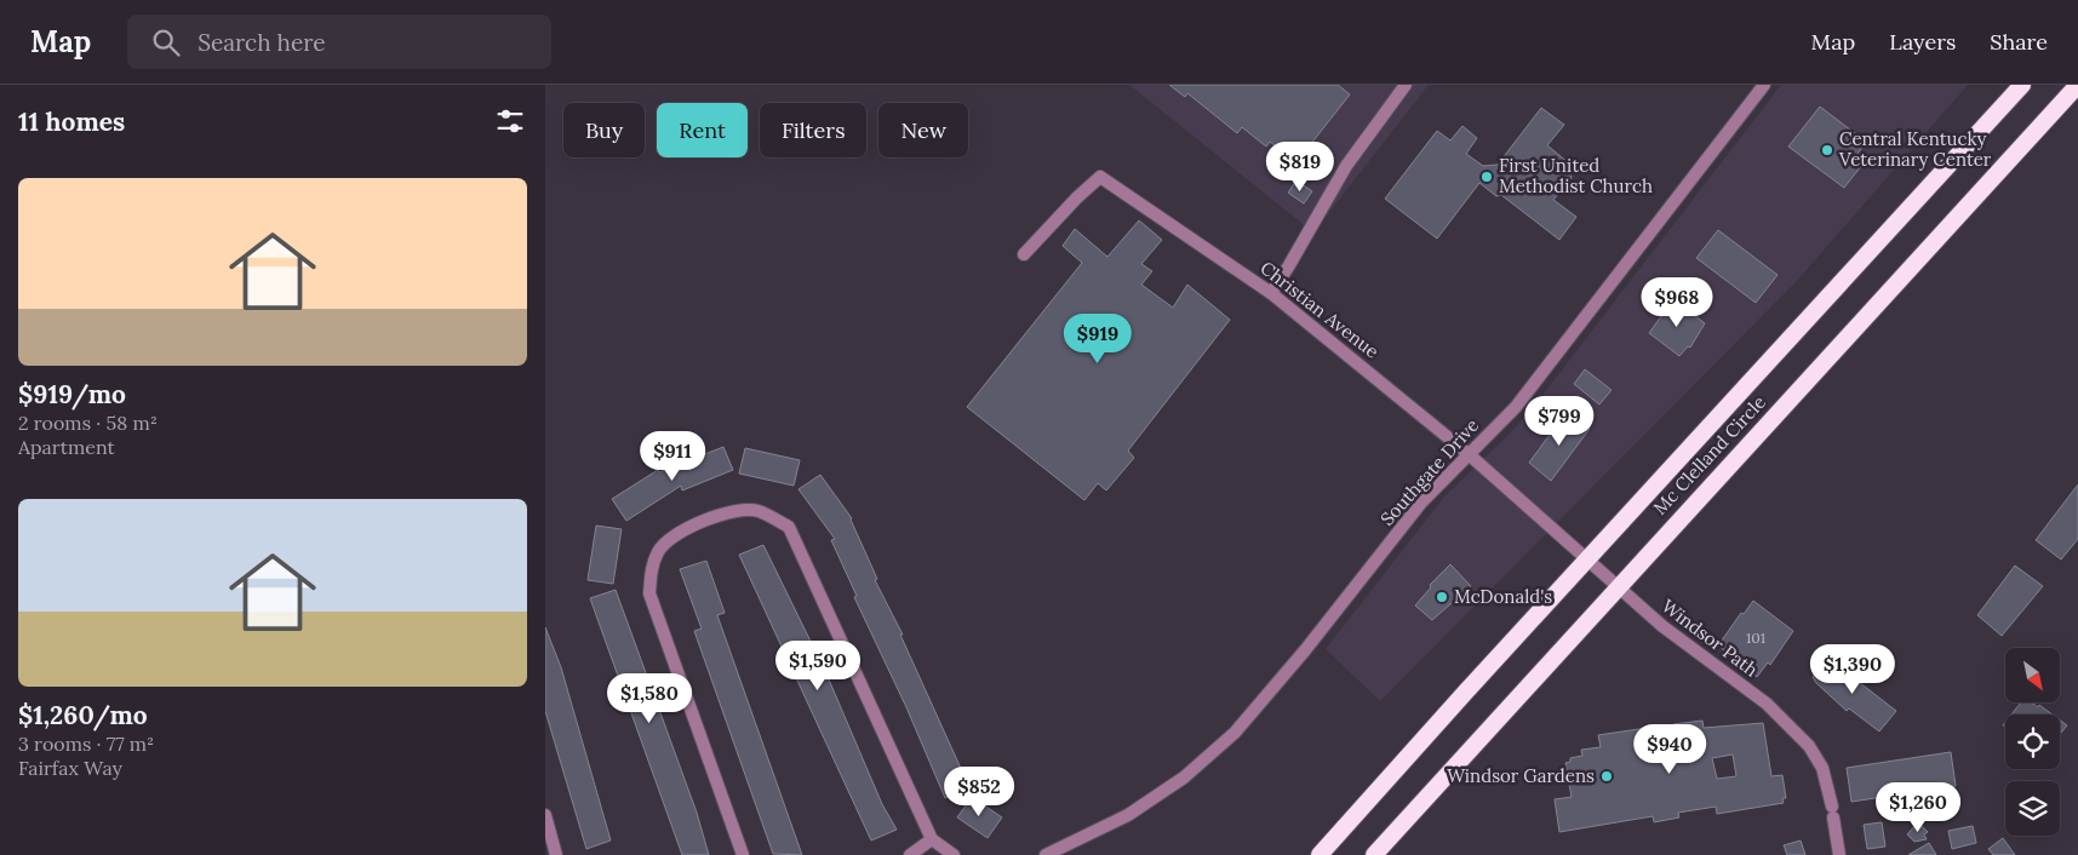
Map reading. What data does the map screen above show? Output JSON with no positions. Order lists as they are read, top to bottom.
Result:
{
  "streets": {
    "highway": ["Mc Clelland Circle"],
    "street": ["Christian Avenue", "Southgate Drive", "Windsor Path"]
  },
  "crossings": [
    ["Christian Avenue", "Mc Clelland Circle"],
    ["Christian Avenue", "Southgate Drive"],
    ["Christian Avenue", "Windsor Path"],
    ["Mc Clelland Circle", "Windsor Path"]
  ],
  "places": [
    "Central Kentucky Veterinary Center",
    "First United Methodist Church",
    "McDonald's",
    "Windsor Gardens"
  ],
  "house_numbers": ["101"],
  "north": "bottom right",
  "page": {
    "header": "Map",
    "search": "Search here",
    "nav": ["Map", "Layers", "Share"],
    "heading": "11 homes",
    "chip": [
      "Buy",
      "Rent",
      "Filters",
      "New"
    ],
    "price": [
      "$819",
      "$968",
      "$919",
      "$799",
      "$911",
      "$1,590",
      "$1,390",
      "$1,580",
      "$940",
      "$852",
      "$1,260"
    ],
    "list": [
      {
        "name": "$919/mo",
        "note": "2 rooms · 58 m² · Apartment"
      },
      {
        "name": "$1,260/mo",
        "note": "3 rooms · 77 m² · Fairfax Way"
      }
    ]
  }
}
